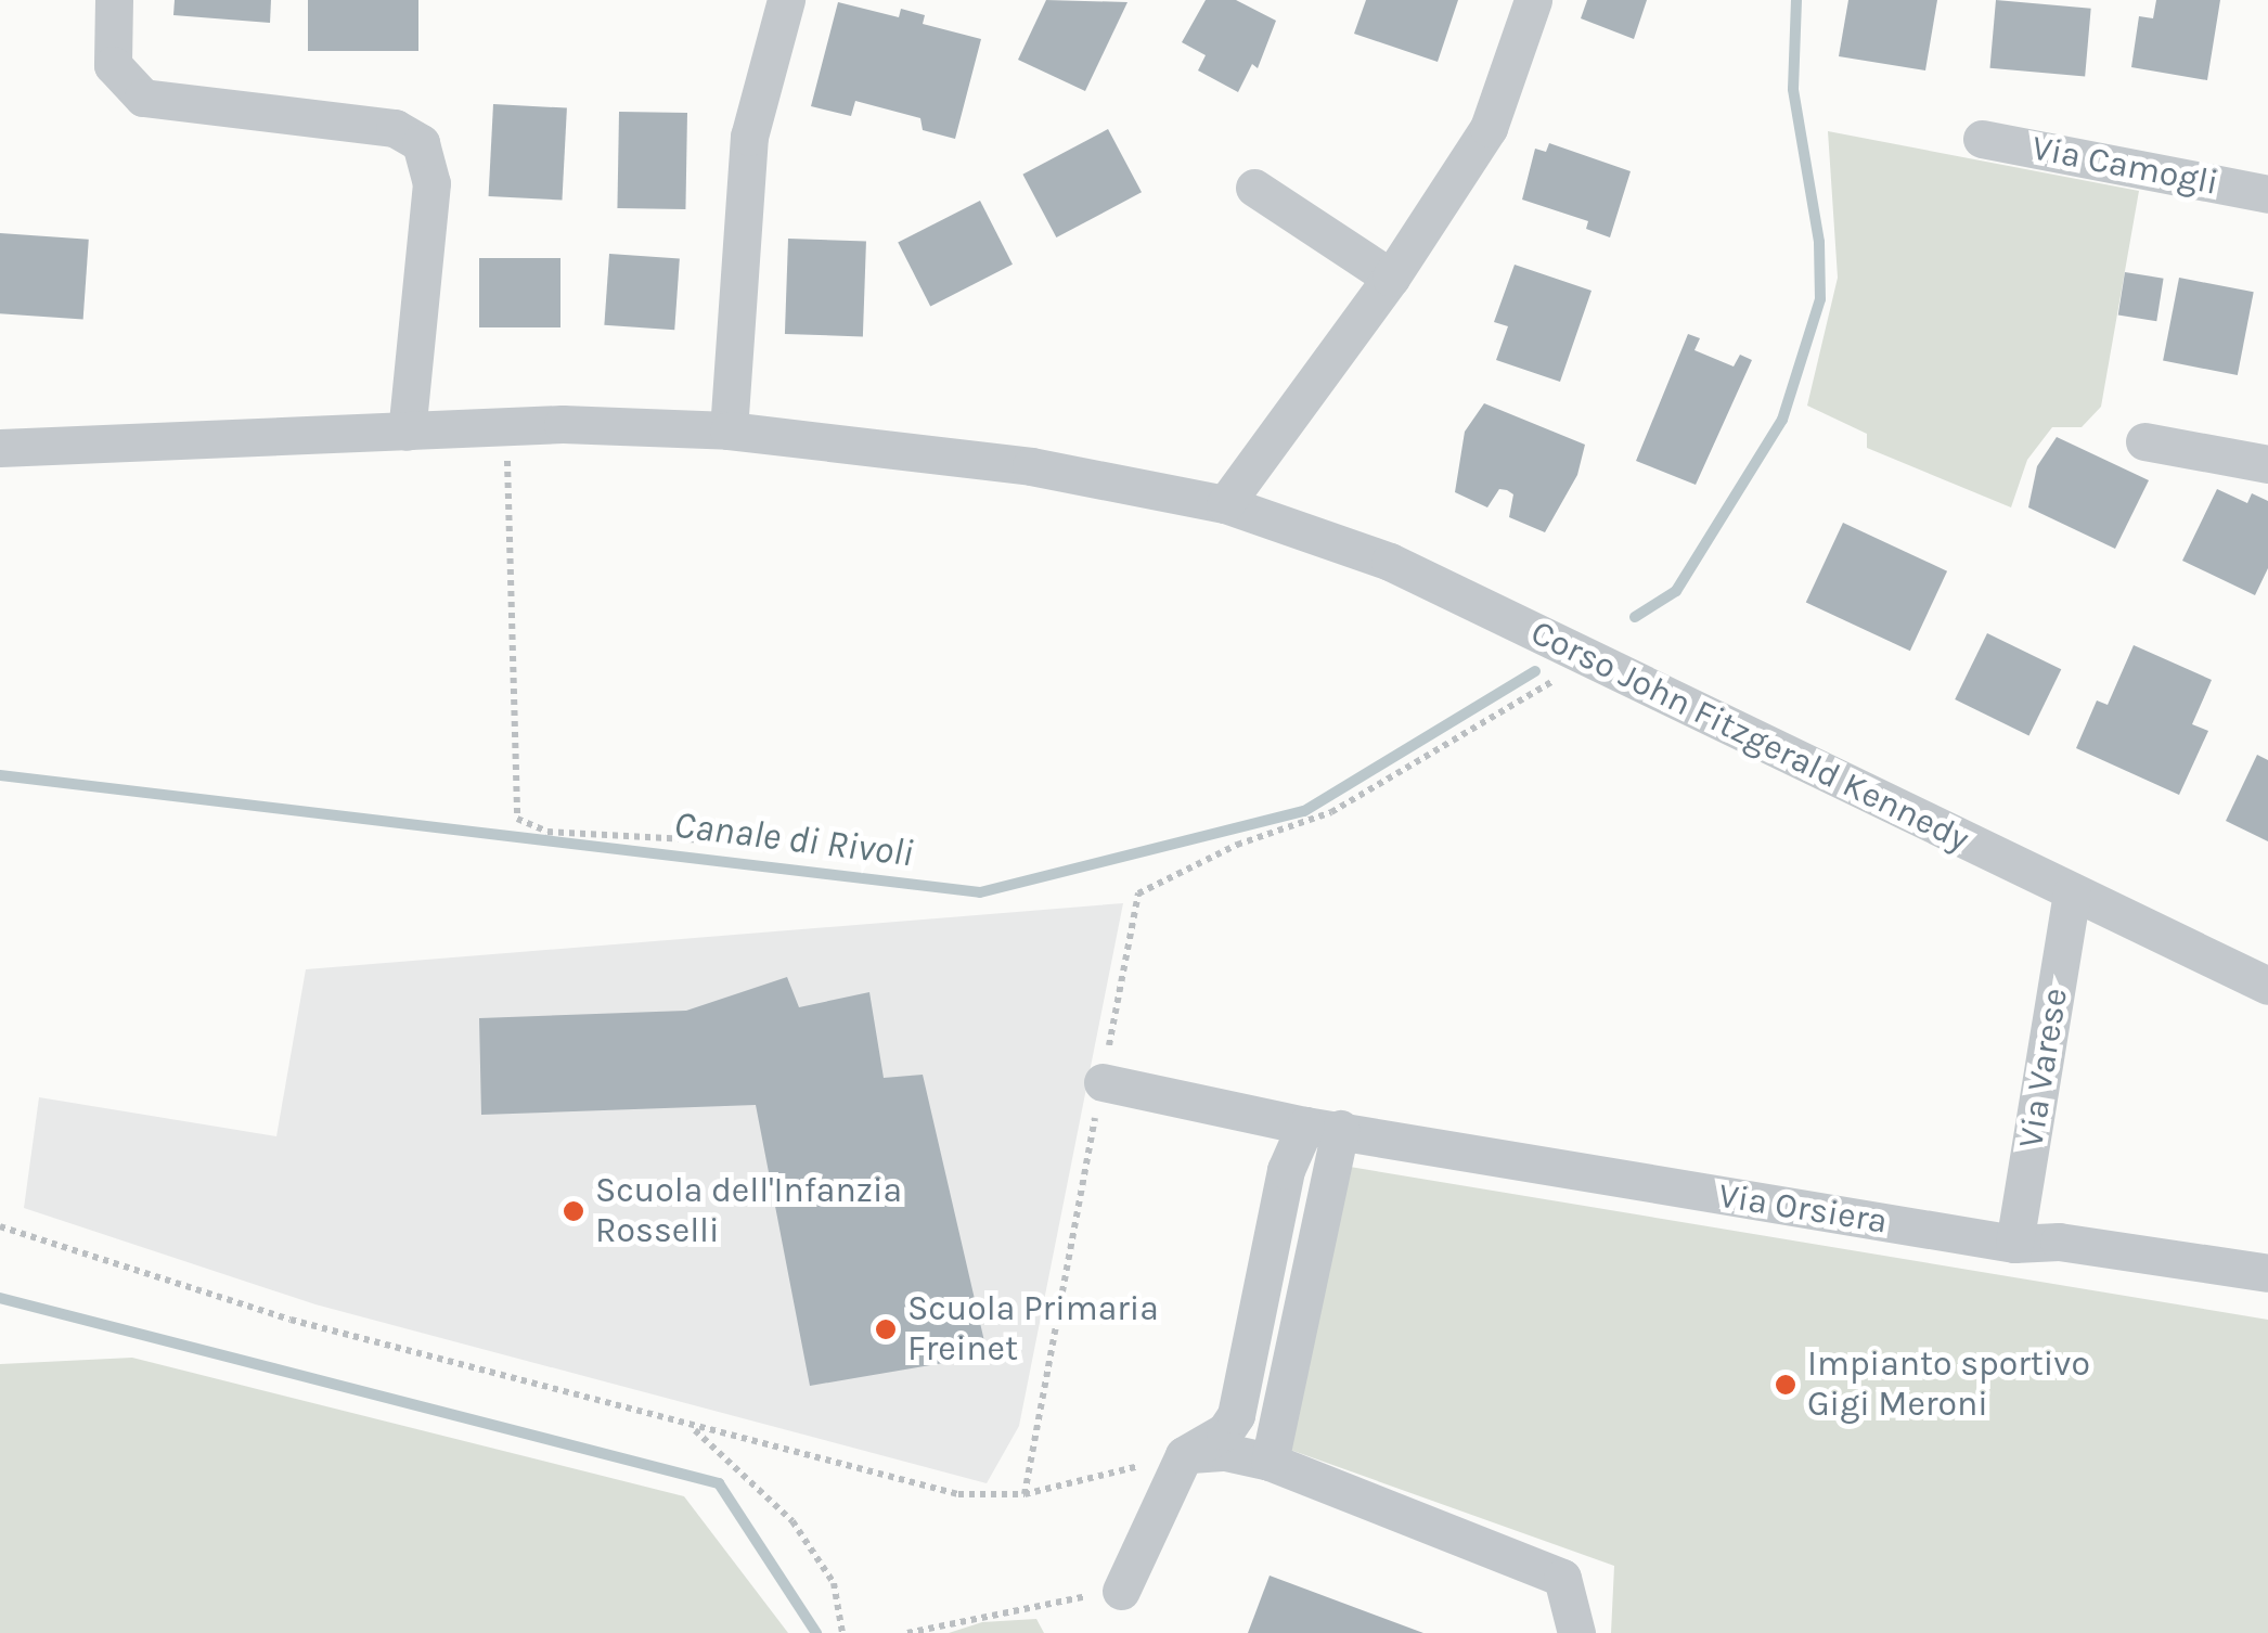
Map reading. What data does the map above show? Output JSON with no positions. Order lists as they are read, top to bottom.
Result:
{
  "streets": {
    "street": [
      "Via Camogli",
      "Corso John Fitzgerald Kennedy",
      "Via Varese",
      "Via Orsiera"
    ]
  },
  "crossings": [
    ["Corso John Fitzgerald Kennedy", "Via Varese"],
    ["Via Varese", "Via Orsiera"]
  ],
  "water": ["Canale di Rivoli"],
  "places": ["Scuola dell'Infanzia Rosselli", "Scuola Primaria Freinet", "Impianto sportivo Gigi Meroni"]
}
